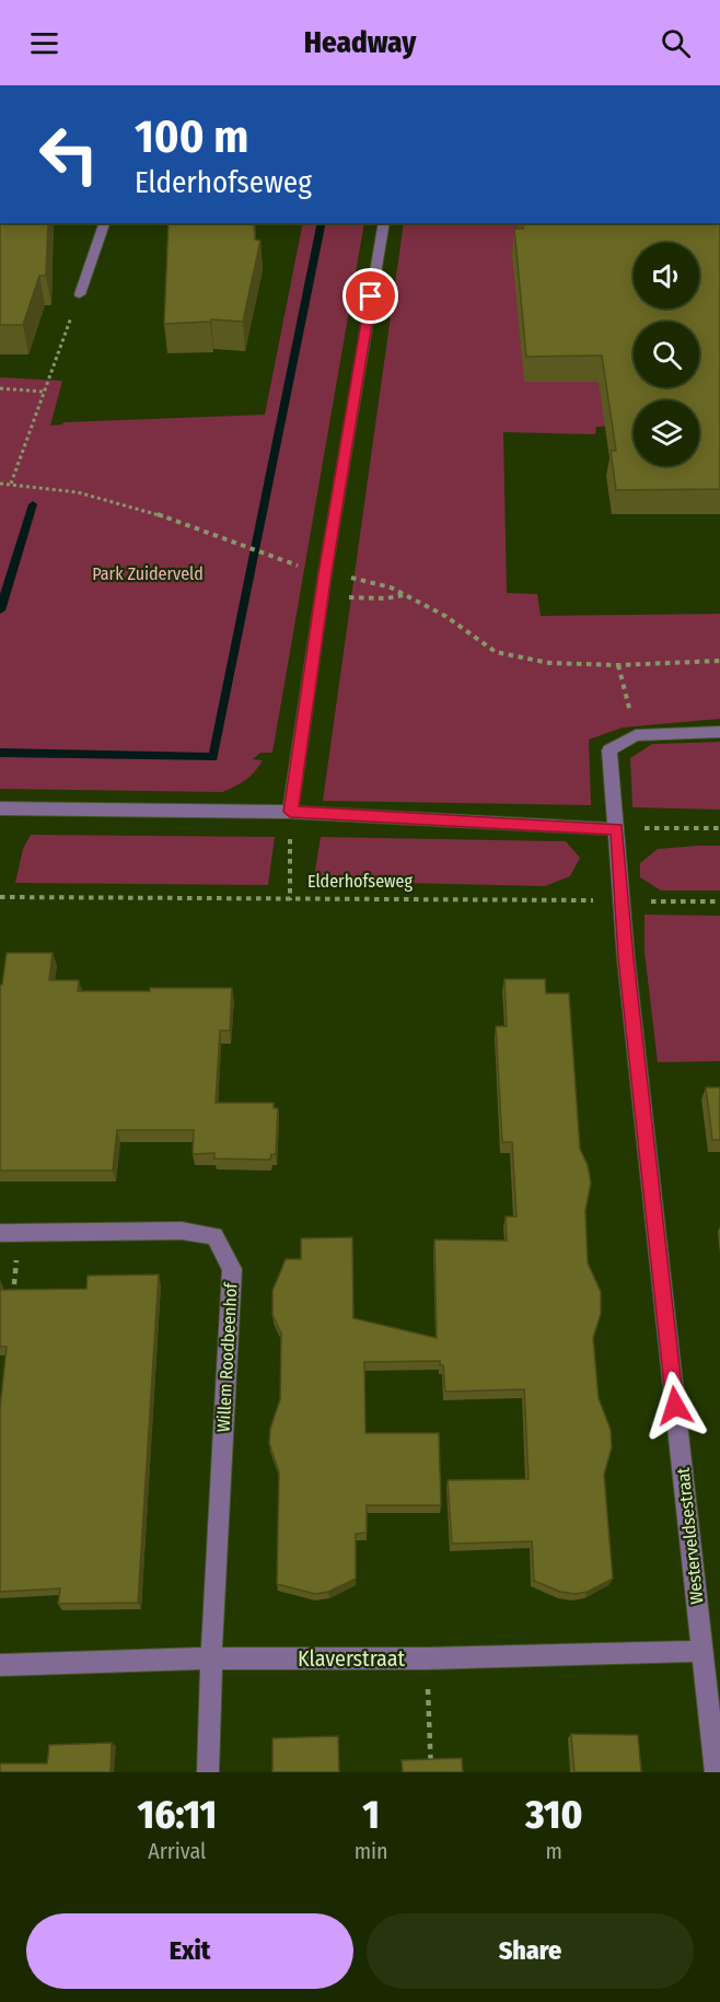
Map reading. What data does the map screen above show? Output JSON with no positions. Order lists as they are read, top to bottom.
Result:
{
  "streets": {
    "street": ["Willem Roodbeenhof", "Westerveldsestraat", "Klaverstraat"],
    "path": ["Elderhofseweg"]
  },
  "crossings": [
    ["Elderhofseweg", "Westerveldsestraat"],
    ["Willem Roodbeenhof", "Klaverstraat"],
    ["Westerveldsestraat", "Klaverstraat"]
  ],
  "parks": ["Park Zuiderveld"],
  "page": {
    "header": "Headway",
    "turn": ["100 m", "Elderhofseweg"],
    "eta": [
      "16:11",
      "Arrival",
      "1",
      "min",
      "310",
      "m"
    ],
    "buttons": ["Exit", "Share"]
  }
}
